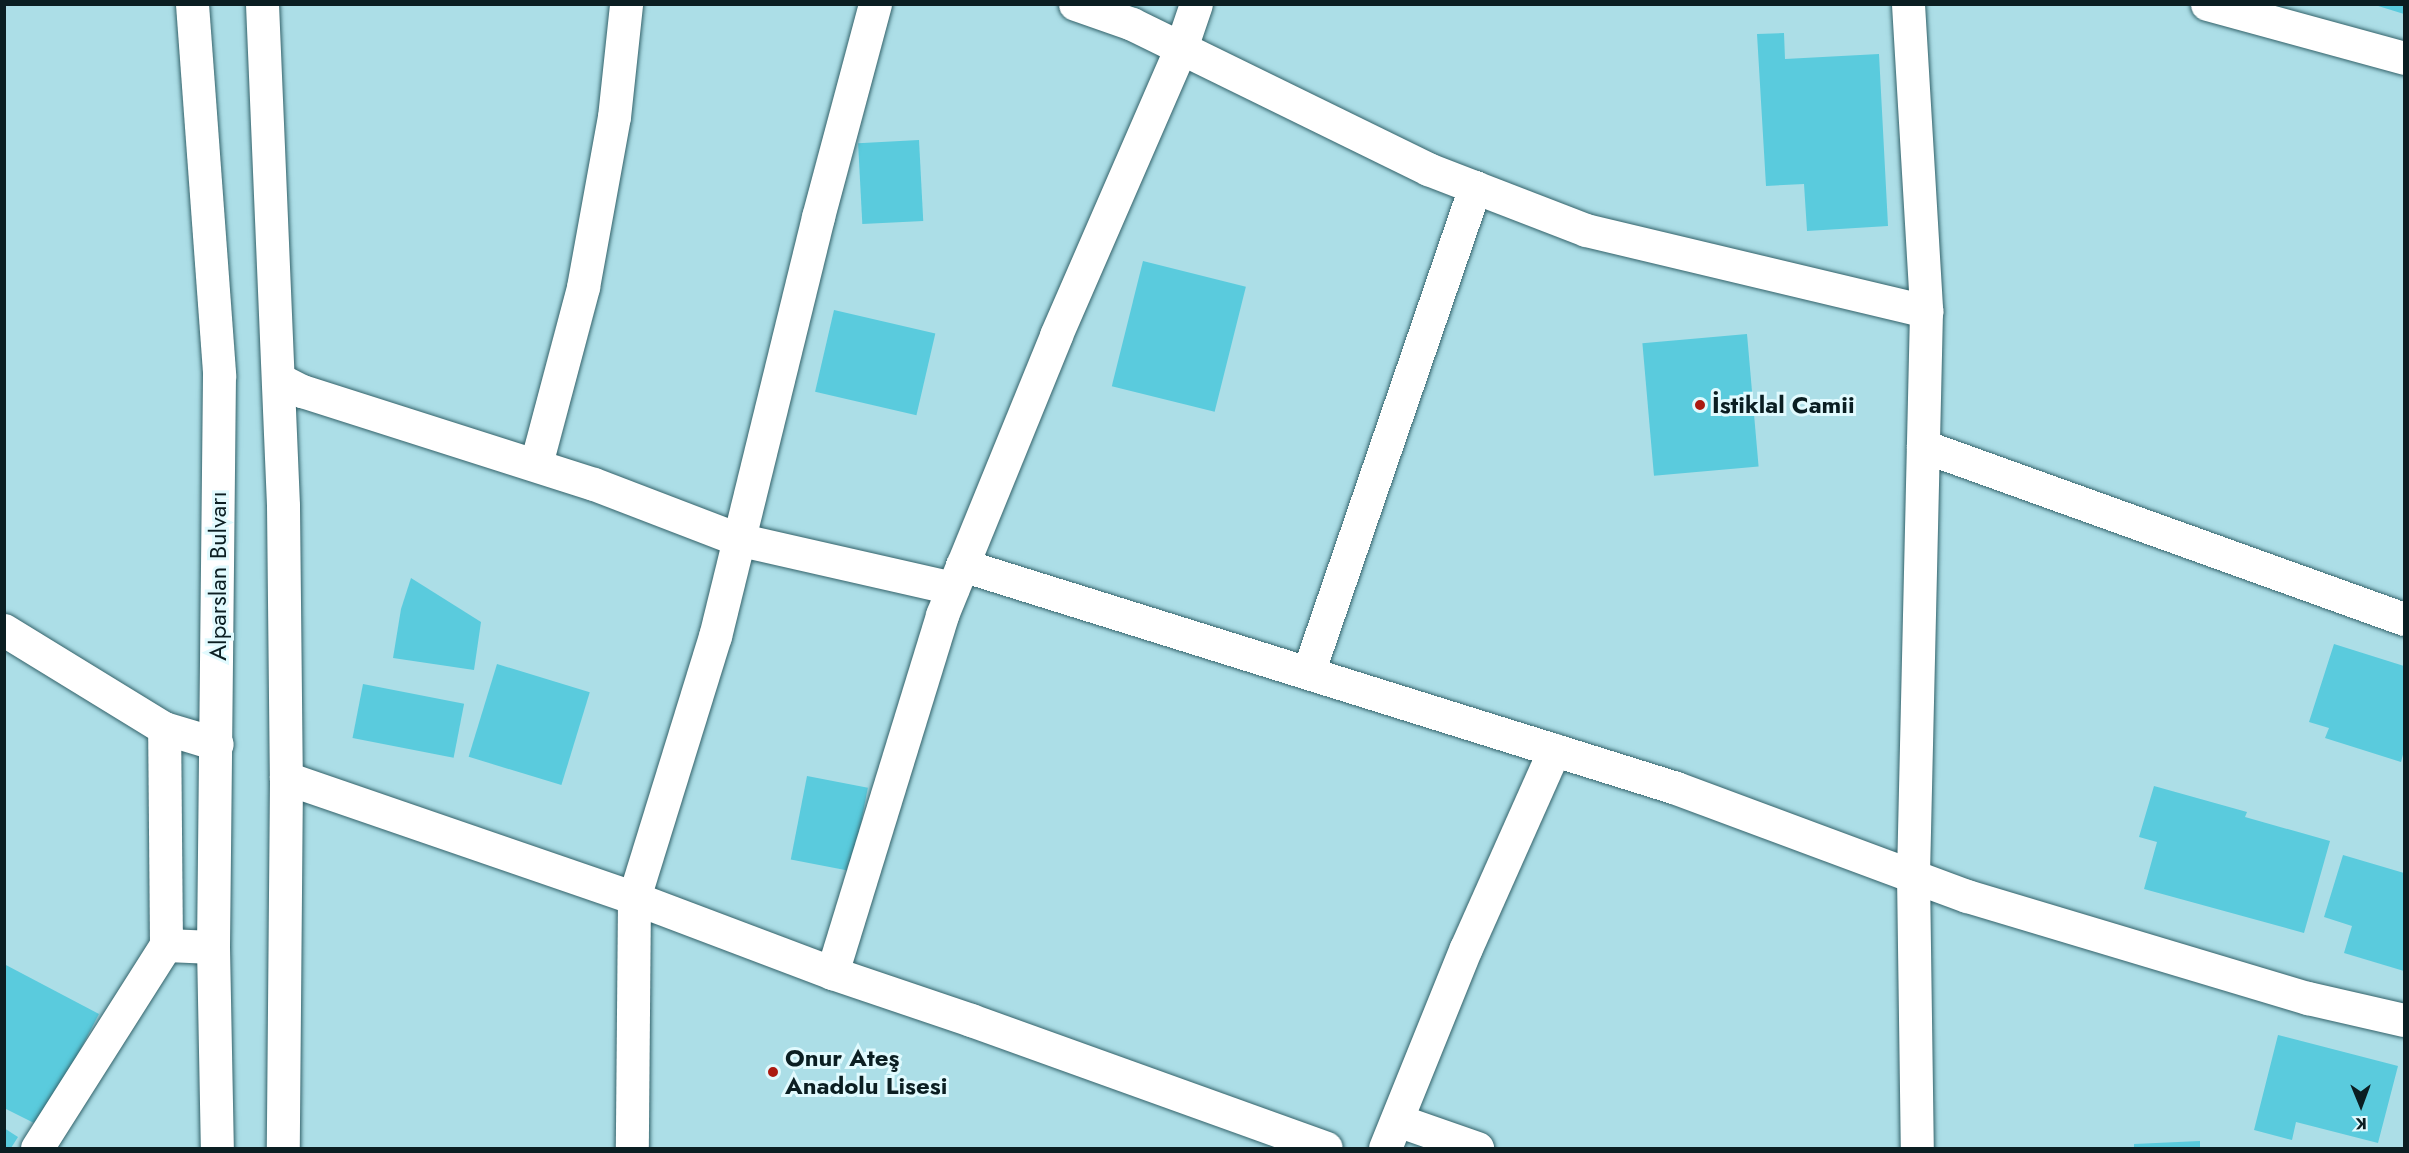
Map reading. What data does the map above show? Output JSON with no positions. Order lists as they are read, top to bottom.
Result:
{
  "streets": {
    "street": ["Alparslan Bulvarı"]
  },
  "places": ["İstiklal Camii", "Onur Ateş Anadolu Lisesi"],
  "north": "bottom"
}
